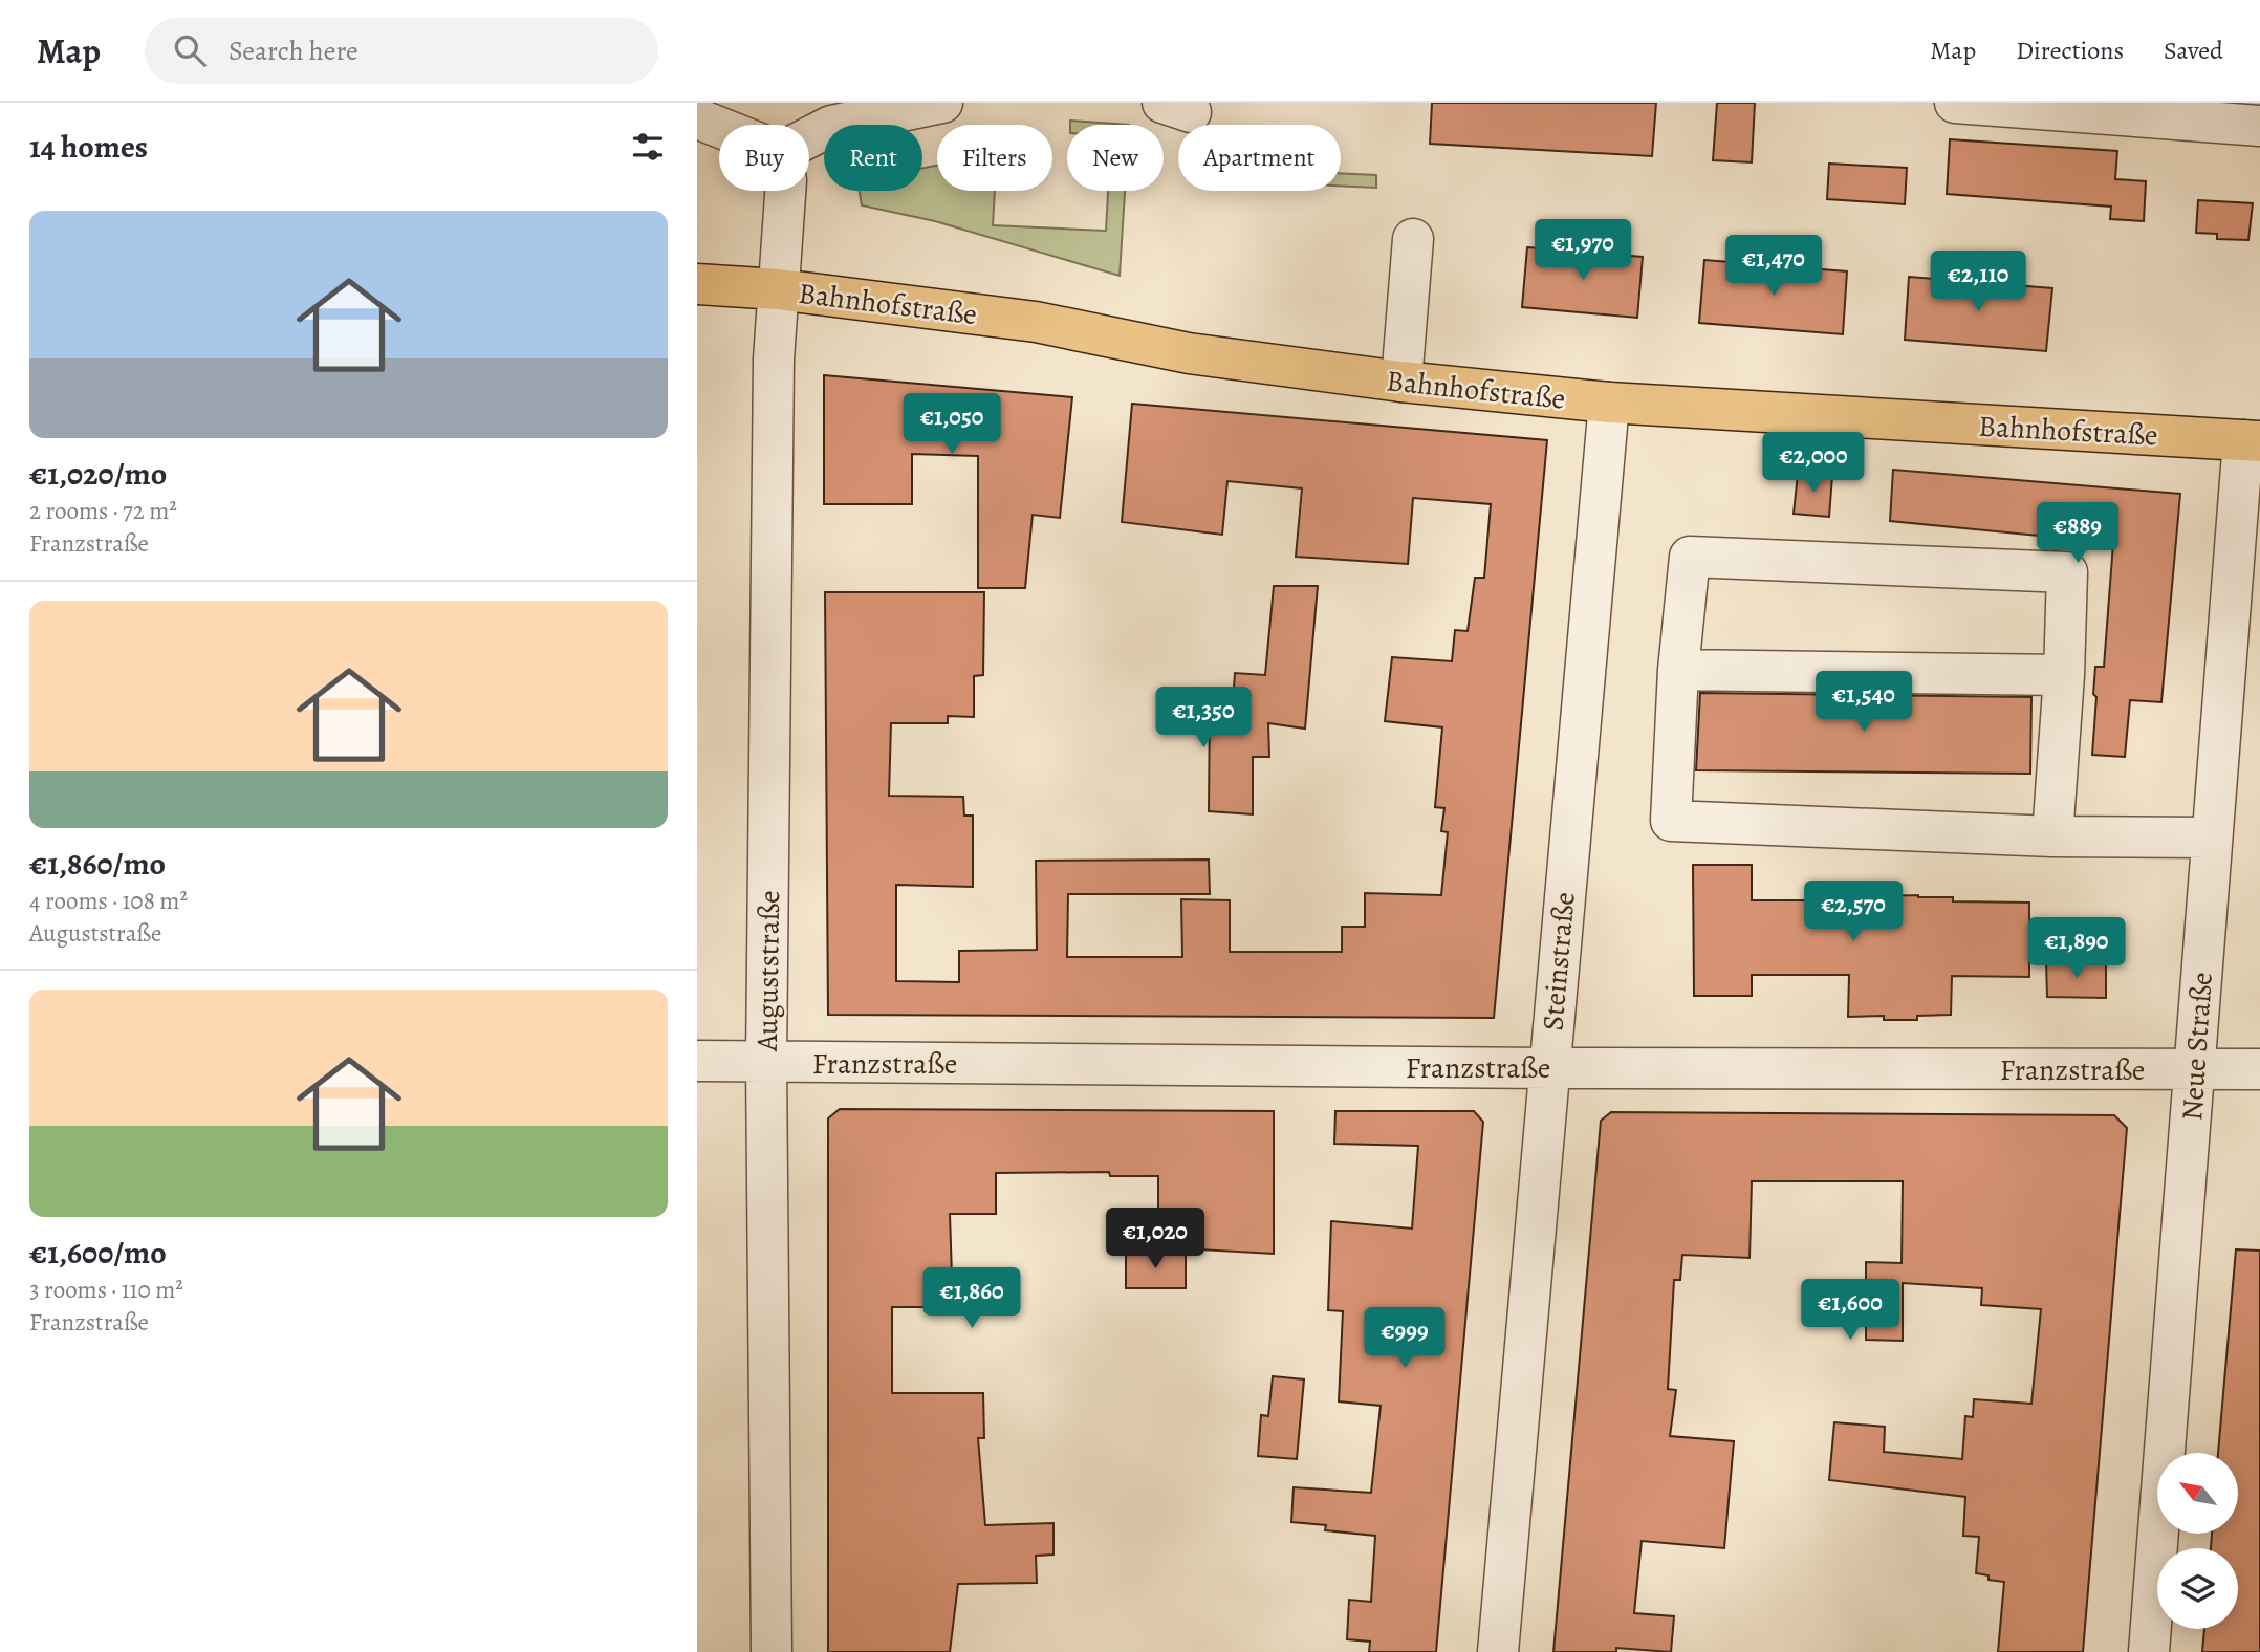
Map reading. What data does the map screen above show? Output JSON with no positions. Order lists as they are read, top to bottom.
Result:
{
  "streets": {
    "main road": ["Bahnhofstraße"],
    "street": [
      "Steinstraße",
      "Auguststraße",
      "Neue Straße",
      "Franzstraße"
    ]
  },
  "crossings": [
    ["Bahnhofstraße", "Steinstraße"],
    ["Bahnhofstraße", "Auguststraße"],
    ["Bahnhofstraße", "Neue Straße"],
    ["Steinstraße", "Franzstraße"],
    ["Auguststraße", "Franzstraße"],
    ["Neue Straße", "Franzstraße"]
  ],
  "north": "top left",
  "page": {
    "header": "Map",
    "search": "Search here",
    "nav": ["Map", "Directions", "Saved"],
    "heading": "14 homes",
    "chip": [
      "Buy",
      "Rent",
      "Filters",
      "New",
      "Apartment"
    ],
    "list": [
      {
        "name": "€1,020/mo",
        "note": "2 rooms · 72 m² · Franzstraße"
      },
      {
        "name": "€1,860/mo",
        "note": "4 rooms · 108 m² · Auguststraße"
      },
      {
        "name": "€1,600/mo",
        "note": "3 rooms · 110 m² · Franzstraße"
      }
    ],
    "price": [
      "€1,970",
      "€1,470",
      "€2,110",
      "€1,050",
      "€2,000",
      "€889",
      "€1,540",
      "€1,350",
      "€2,570",
      "€1,890",
      "€1,020",
      "€1,860",
      "€1,600",
      "€999"
    ]
  }
}
